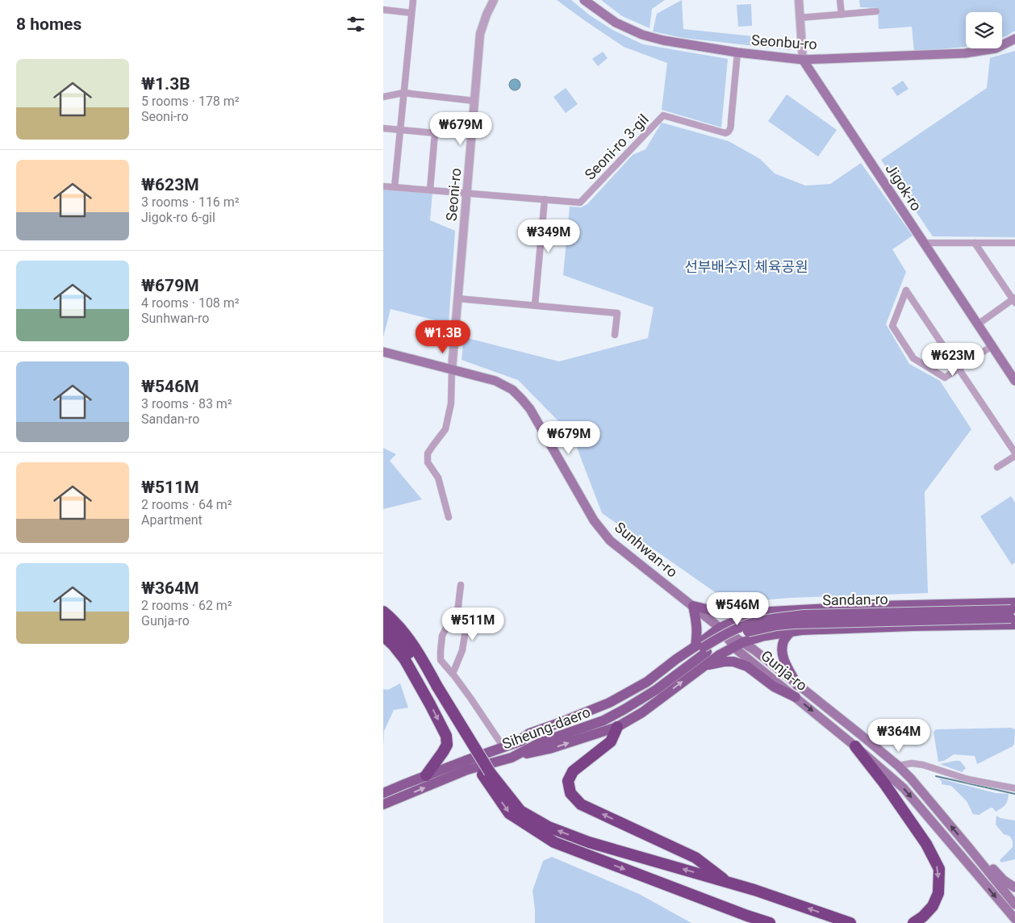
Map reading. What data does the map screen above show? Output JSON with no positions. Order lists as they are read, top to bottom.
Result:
{
  "streets": {
    "main road": [
      "Seonbu-ro",
      "Jigok-ro",
      "Sunhwan-ro",
      "Sandan-ro",
      "Gunja-ro",
      "Siheung-daero"
    ],
    "street": ["Seoni-ro 3-gil", "Seoni-ro"]
  },
  "crossings": [
    ["Seonbu-ro", "Seoni-ro 3-gil"],
    ["Seonbu-ro", "Jigok-ro"],
    ["Seoni-ro 3-gil", "Seoni-ro"],
    ["Seoni-ro", "Sunhwan-ro"],
    ["Sunhwan-ro", "Gunja-ro"],
    ["Sandan-ro", "Siheung-daero"]
  ],
  "parks": ["선부배수지 체육공원"],
  "page": {
    "heading": "8 homes",
    "list": [
      {
        "name": "₩1.3B",
        "note": "5 rooms · 178 m² · Seoni-ro"
      },
      {
        "name": "₩623M",
        "note": "3 rooms · 116 m² · Jigok-ro 6-gil"
      },
      {
        "name": "₩679M",
        "note": "4 rooms · 108 m² · Sunhwan-ro"
      },
      {
        "name": "₩546M",
        "note": "3 rooms · 83 m² · Sandan-ro"
      },
      {
        "name": "₩511M",
        "note": "2 rooms · 64 m² · Apartment"
      },
      {
        "name": "₩364M",
        "note": "2 rooms · 62 m² · Gunja-ro"
      }
    ],
    "price": [
      "₩679M",
      "₩349M",
      "₩1.3B",
      "₩623M",
      "₩679M",
      "₩546M",
      "₩511M",
      "₩364M"
    ]
  }
}
